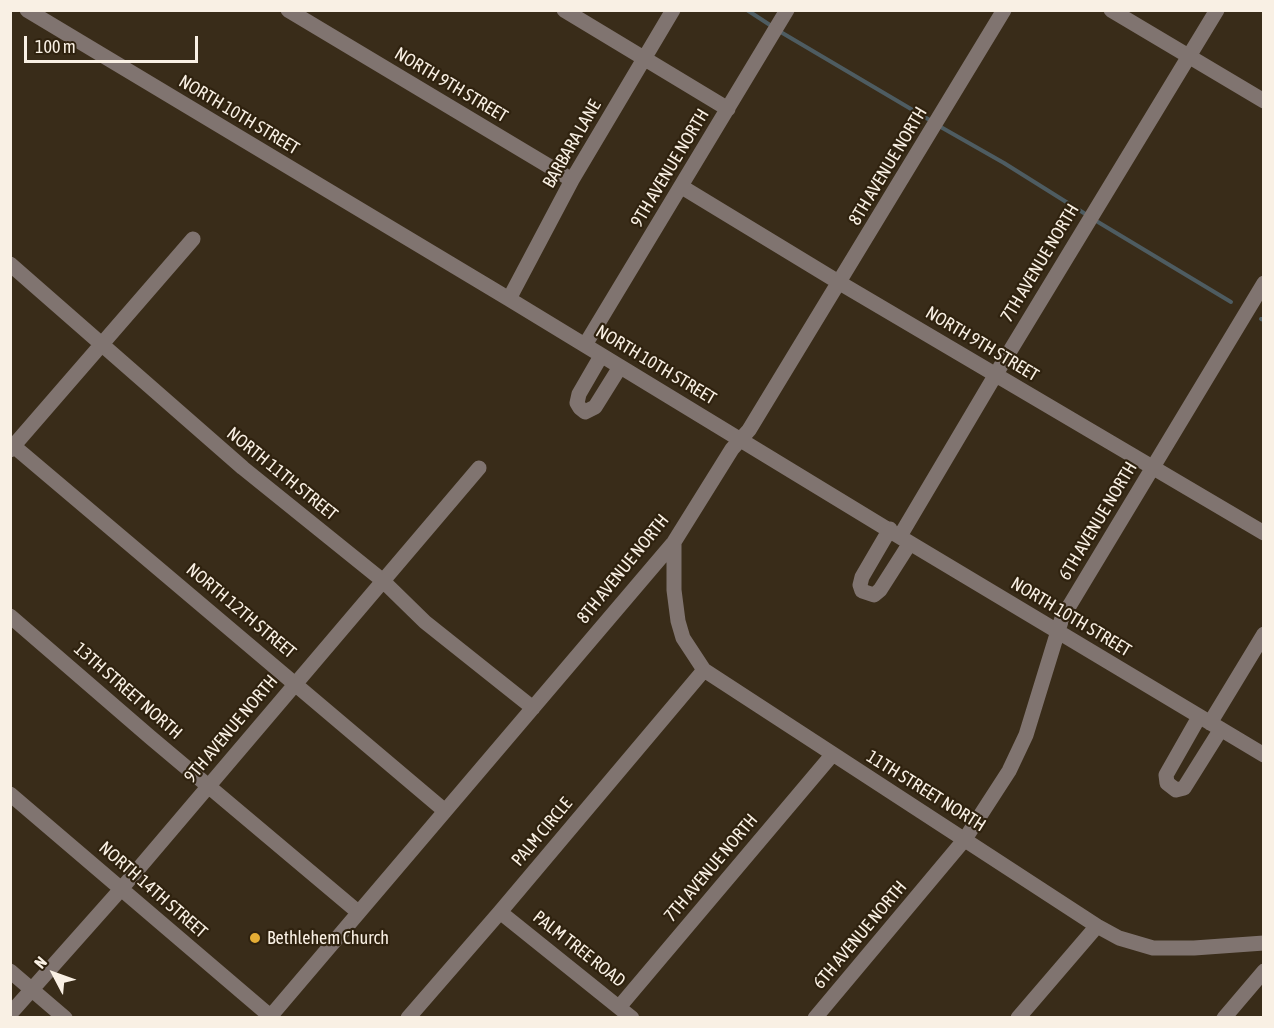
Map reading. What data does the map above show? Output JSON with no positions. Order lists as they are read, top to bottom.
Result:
{
  "streets": {
    "street": [
      "NORTH 9TH STREET",
      "NORTH 10TH STREET",
      "BARBARA LANE",
      "8TH AVENUE NORTH",
      "9TH AVENUE NORTH",
      "7TH AVENUE NORTH",
      "NORTH 11TH STREET",
      "6TH AVENUE NORTH",
      "NORTH 12TH STREET",
      "13TH STREET NORTH",
      "11TH STREET NORTH",
      "PALM CIRCLE",
      "NORTH 14TH STREET",
      "PALM TREE ROAD"
    ]
  },
  "crossings": [
    ["NORTH 9TH STREET", "BARBARA LANE"],
    ["NORTH 9TH STREET", "8TH AVENUE NORTH"],
    ["NORTH 9TH STREET", "9TH AVENUE NORTH"],
    ["NORTH 9TH STREET", "7TH AVENUE NORTH"],
    ["NORTH 9TH STREET", "6TH AVENUE NORTH"],
    ["NORTH 10TH STREET", "BARBARA LANE"],
    ["NORTH 10TH STREET", "8TH AVENUE NORTH"],
    ["NORTH 10TH STREET", "9TH AVENUE NORTH"],
    ["NORTH 10TH STREET", "7TH AVENUE NORTH"],
    ["NORTH 10TH STREET", "6TH AVENUE NORTH"],
    ["8TH AVENUE NORTH", "NORTH 11TH STREET"],
    ["8TH AVENUE NORTH", "NORTH 12TH STREET"],
    ["8TH AVENUE NORTH", "13TH STREET NORTH"],
    ["8TH AVENUE NORTH", "11TH STREET NORTH"],
    ["8TH AVENUE NORTH", "NORTH 14TH STREET"],
    ["9TH AVENUE NORTH", "NORTH 11TH STREET"],
    ["9TH AVENUE NORTH", "NORTH 12TH STREET"],
    ["9TH AVENUE NORTH", "13TH STREET NORTH"],
    ["9TH AVENUE NORTH", "NORTH 14TH STREET"],
    ["7TH AVENUE NORTH", "11TH STREET NORTH"],
    ["7TH AVENUE NORTH", "PALM TREE ROAD"],
    ["6TH AVENUE NORTH", "11TH STREET NORTH"],
    ["11TH STREET NORTH", "PALM CIRCLE"],
    ["PALM CIRCLE", "PALM TREE ROAD"]
  ],
  "places": ["Bethlehem Church"],
  "scale_bar": "100 m",
  "north": "top left"
}
